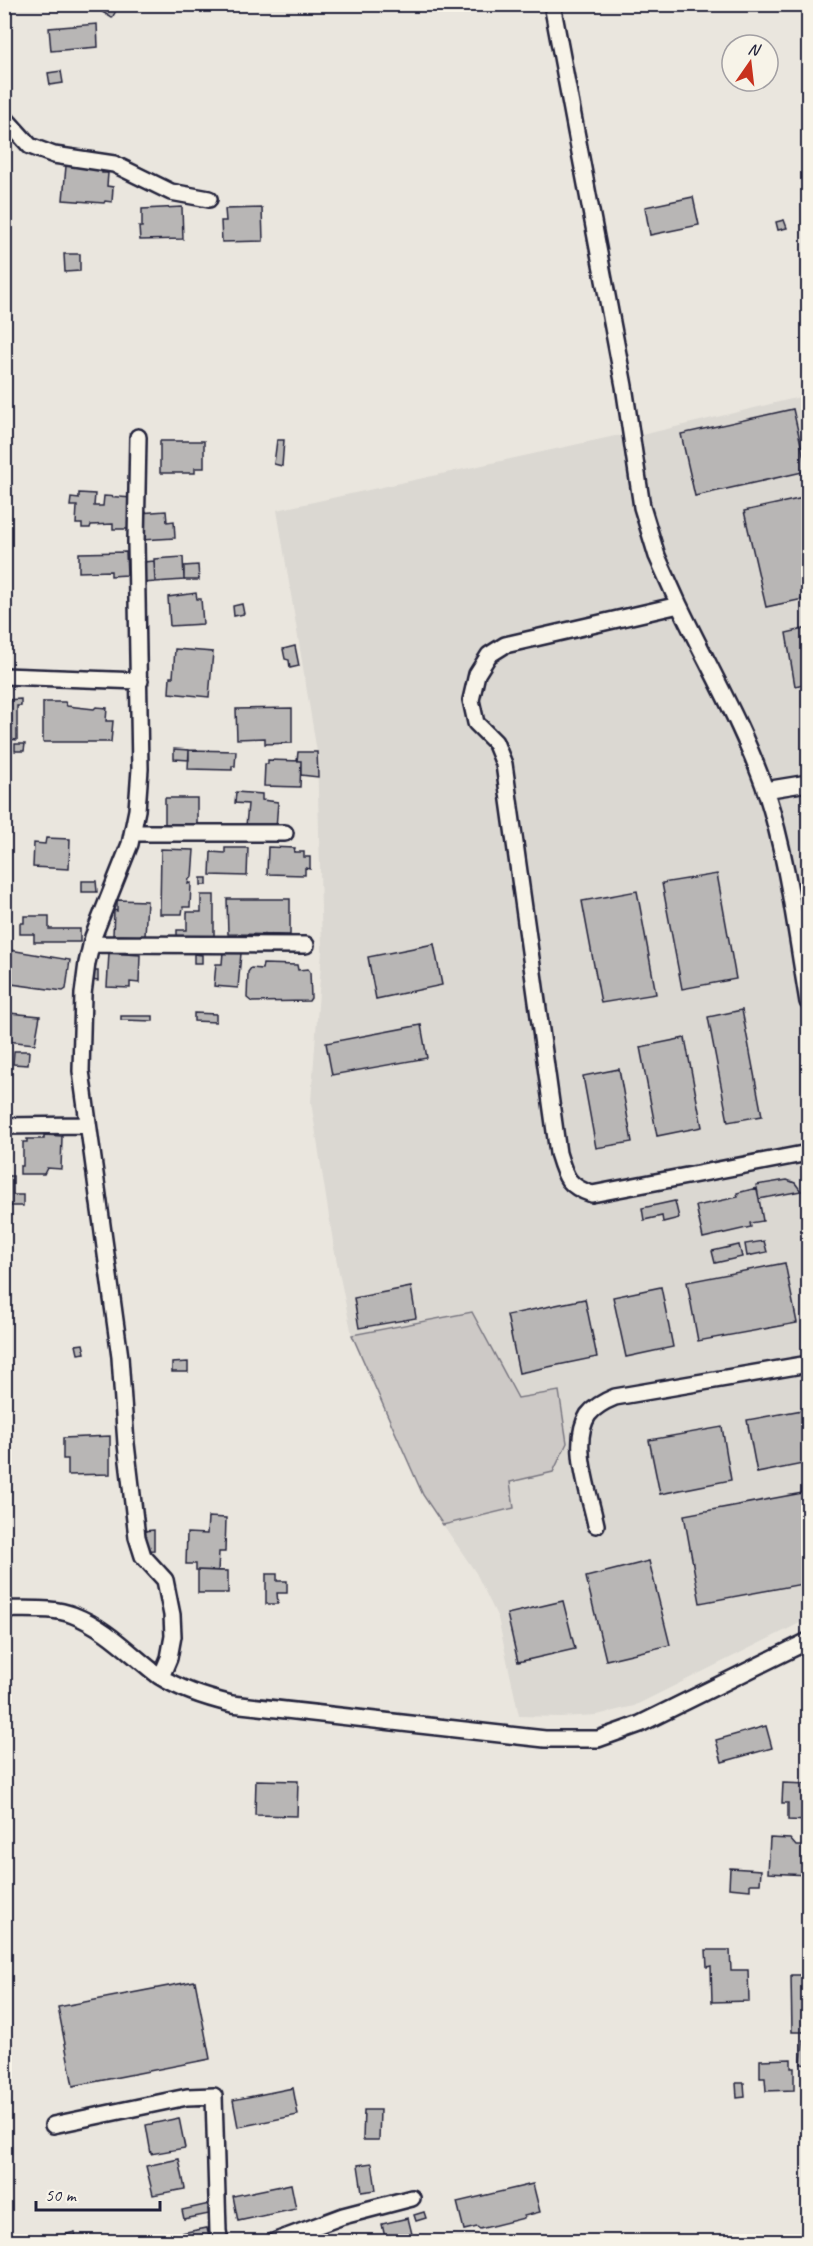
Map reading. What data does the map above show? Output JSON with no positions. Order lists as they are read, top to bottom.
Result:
{
  "scale_bar": "50 m",
  "north": "top"
}
